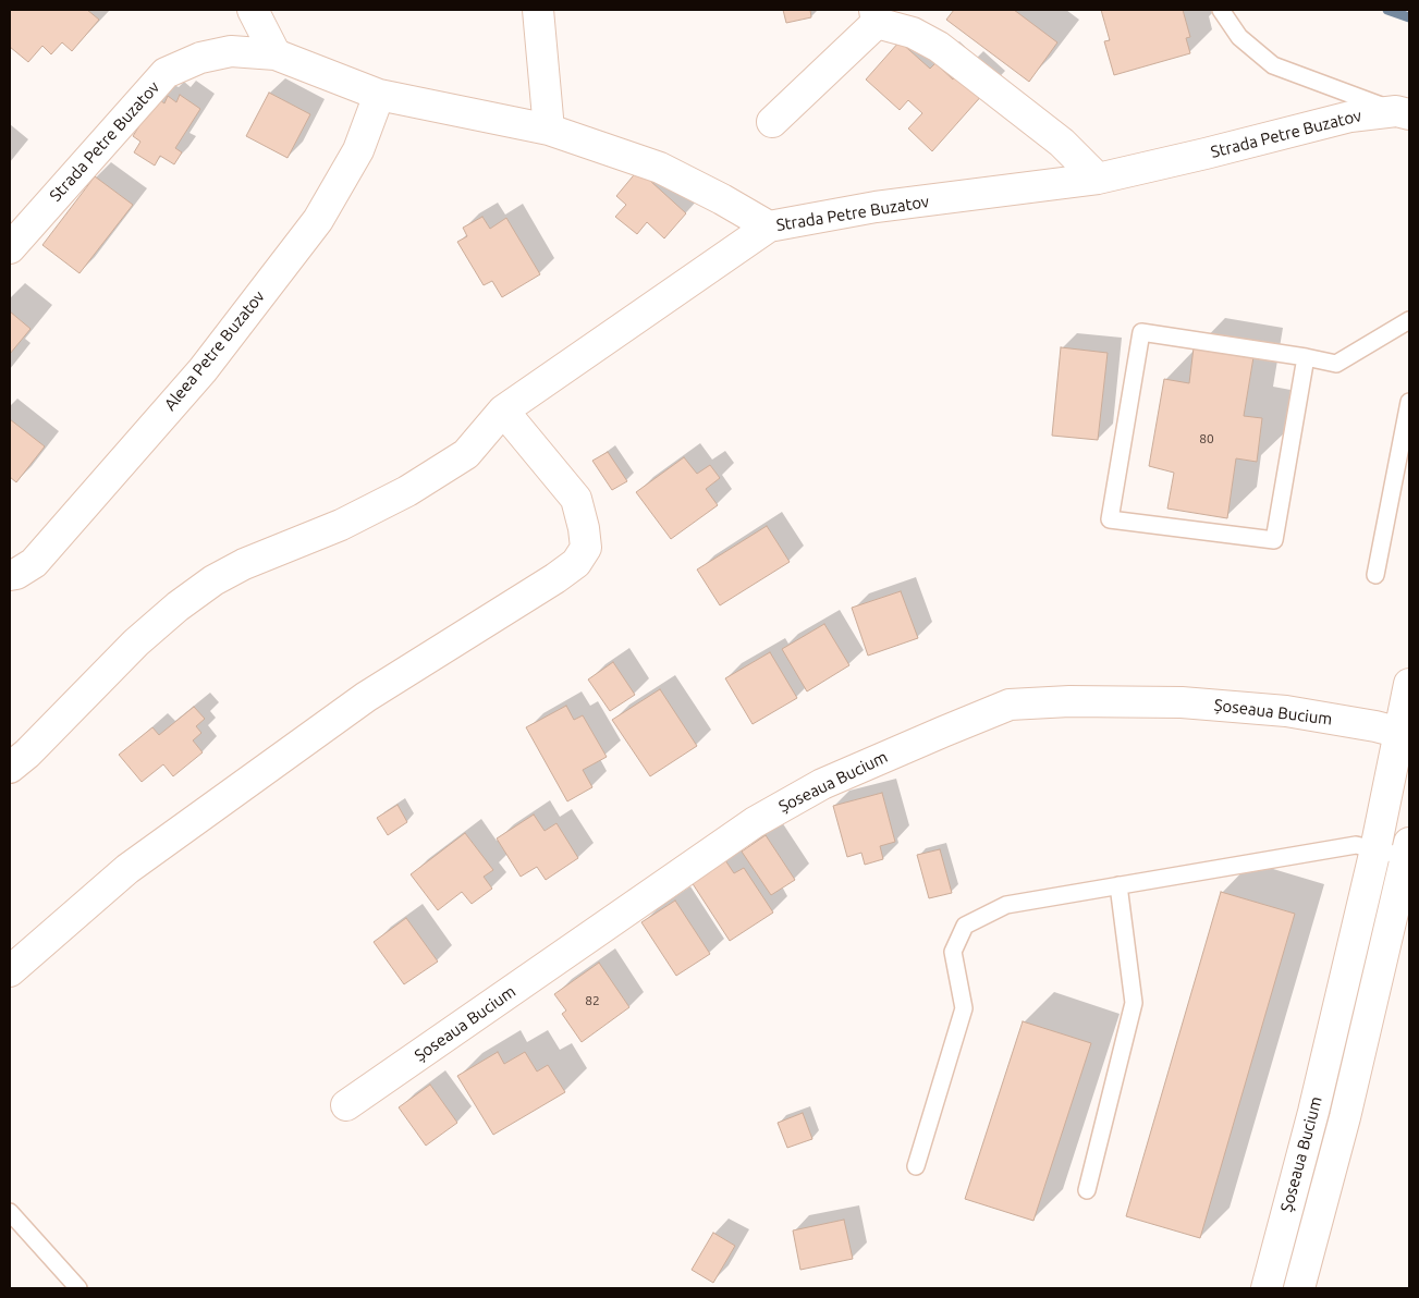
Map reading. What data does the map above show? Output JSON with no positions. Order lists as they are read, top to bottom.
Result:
{
  "streets": {
    "street": ["Strada Petre Buzatov", "Aleea Petre Buzatov", "Șoseaua Bucium"]
  },
  "crossings": [
    ["Strada Petre Buzatov", "Aleea Petre Buzatov"]
  ],
  "house_numbers": ["80", "82"]
}
